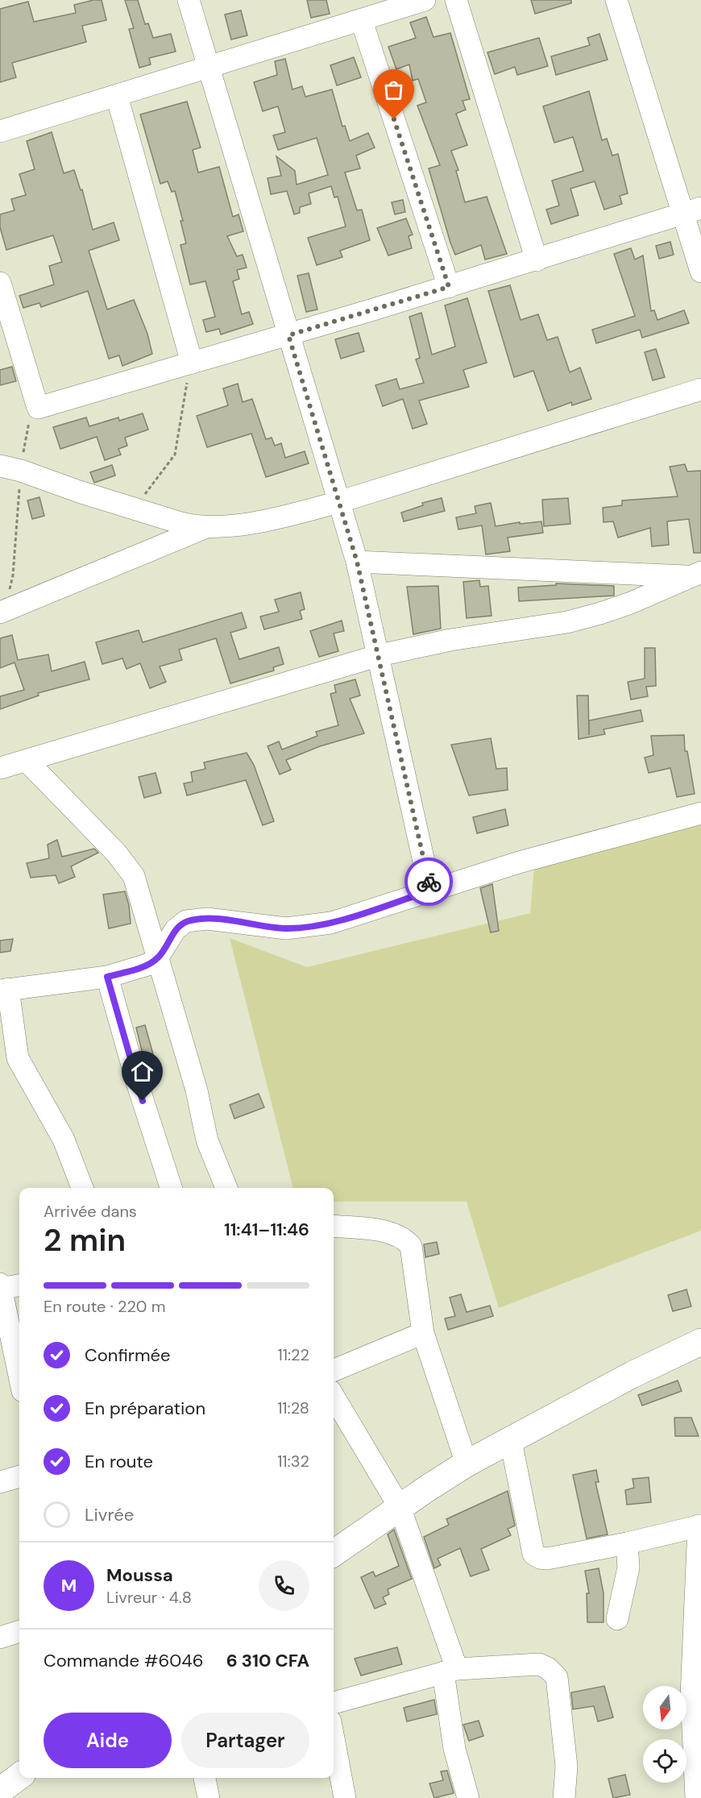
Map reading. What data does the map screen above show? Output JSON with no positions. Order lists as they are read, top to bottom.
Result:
{
  "north": "bottom",
  "page": {
    "heading": ["2 min", "Arrivée dans", "11:41–11:46"],
    "panel": [
      "Moussa",
      "Livreur · 4.8",
      "Commande #6046",
      "6 310 CFA"
    ],
    "bar": "En route · 220 m",
    "list": [
      ["Confirmée", "11:22"],
      ["En préparation", "11:28"],
      ["En route", "11:32"],
      "Livrée"
    ],
    "round": "M",
    "buttons": ["Aide", "Partager"]
  }
}
